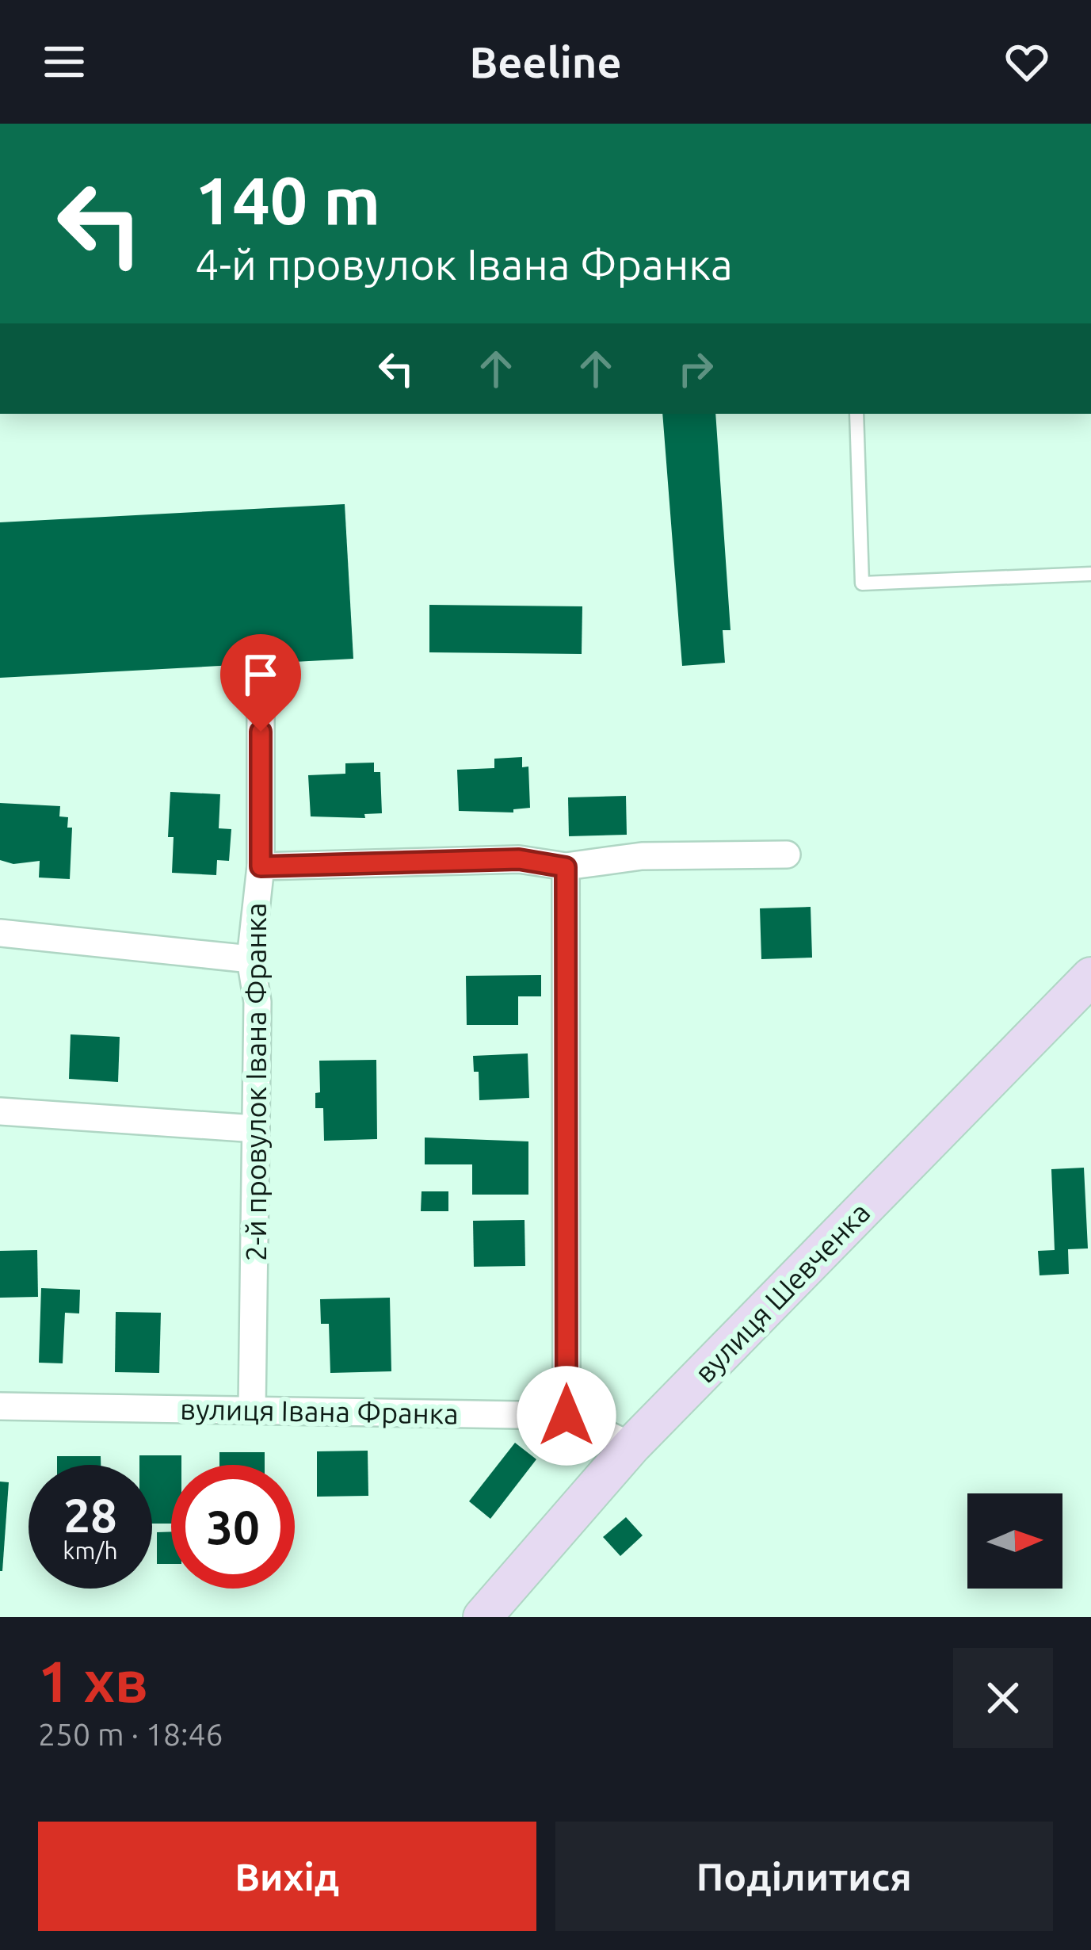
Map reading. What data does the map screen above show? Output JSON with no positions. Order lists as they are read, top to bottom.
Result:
{
  "streets": {
    "main road": ["вулиця Шевченка"],
    "street": ["2-й провулок Івана Франка", "вулиця Івана Франка"]
  },
  "crossings": [
    ["2-й провулок Івана Франка", "вулиця Івана Франка"],
    ["вулиця Шевченка", "вулиця Івана Франка"]
  ],
  "north": "right",
  "page": {
    "header": "Beeline",
    "turn": ["140 m", "4-й провулок Івана Франка"],
    "speed": "28 km/h",
    "limit": "30",
    "heading": ["1 хв", "250 m · 18:46"],
    "buttons": ["Вихід", "Поділитися"]
  }
}
